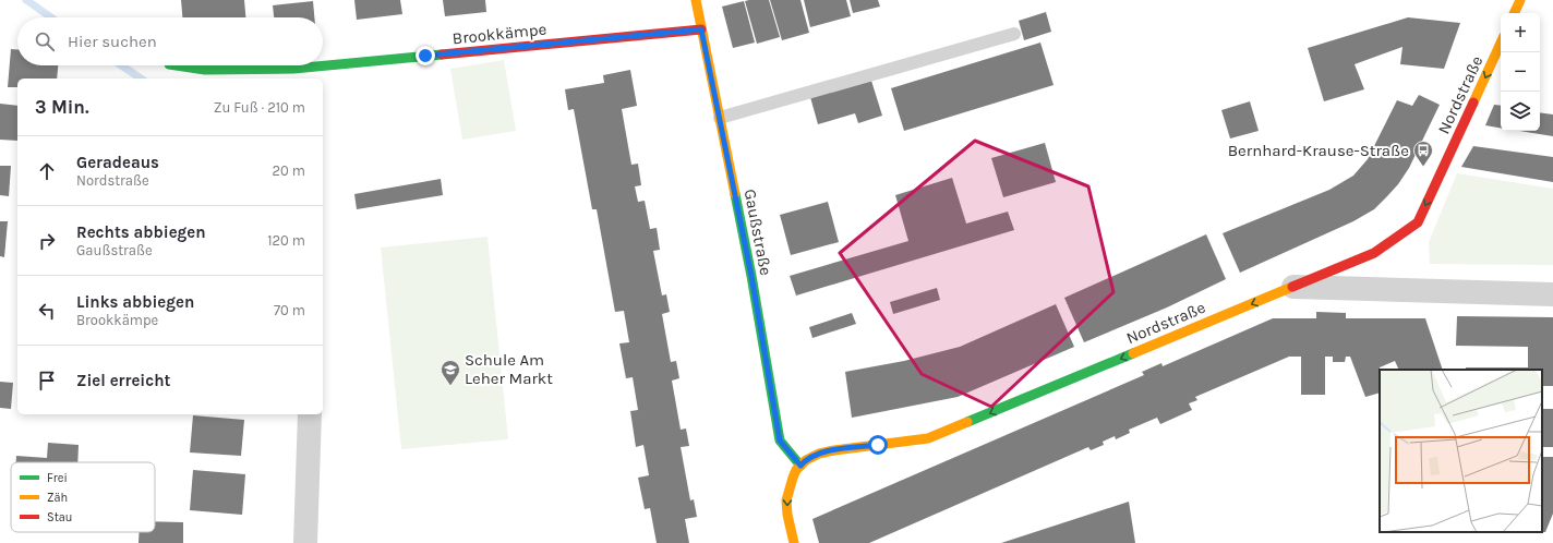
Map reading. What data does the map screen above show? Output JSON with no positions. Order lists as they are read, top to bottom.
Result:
{
  "streets": {
    "street": ["Brookkämpe", "Nordstraße", "Gaußstraße"]
  },
  "crossings": [
    ["Brookkämpe", "Gaußstraße"],
    ["Nordstraße", "Gaußstraße"]
  ],
  "one_way": ["Nordstraße"],
  "places": {
    "bus stop": ["Bernhard-Krause-Straße"],
    "school or university": ["Schule Am Leher Markt"]
  },
  "legend": ["Frei", "Zäh", "Stau"],
  "page": {
    "map_buttons": ["+", "−"],
    "search": "Hier suchen",
    "heading": ["3 Min.", "Zu Fuß · 210 m"],
    "list": [
      ["Geradeaus", "Nordstraße", "20 m"],
      ["Rechts abbiegen", "Gaußstraße", "120 m"],
      ["Links abbiegen", "Brookkämpe", "70 m"],
      "Ziel erreicht"
    ]
  }
}
